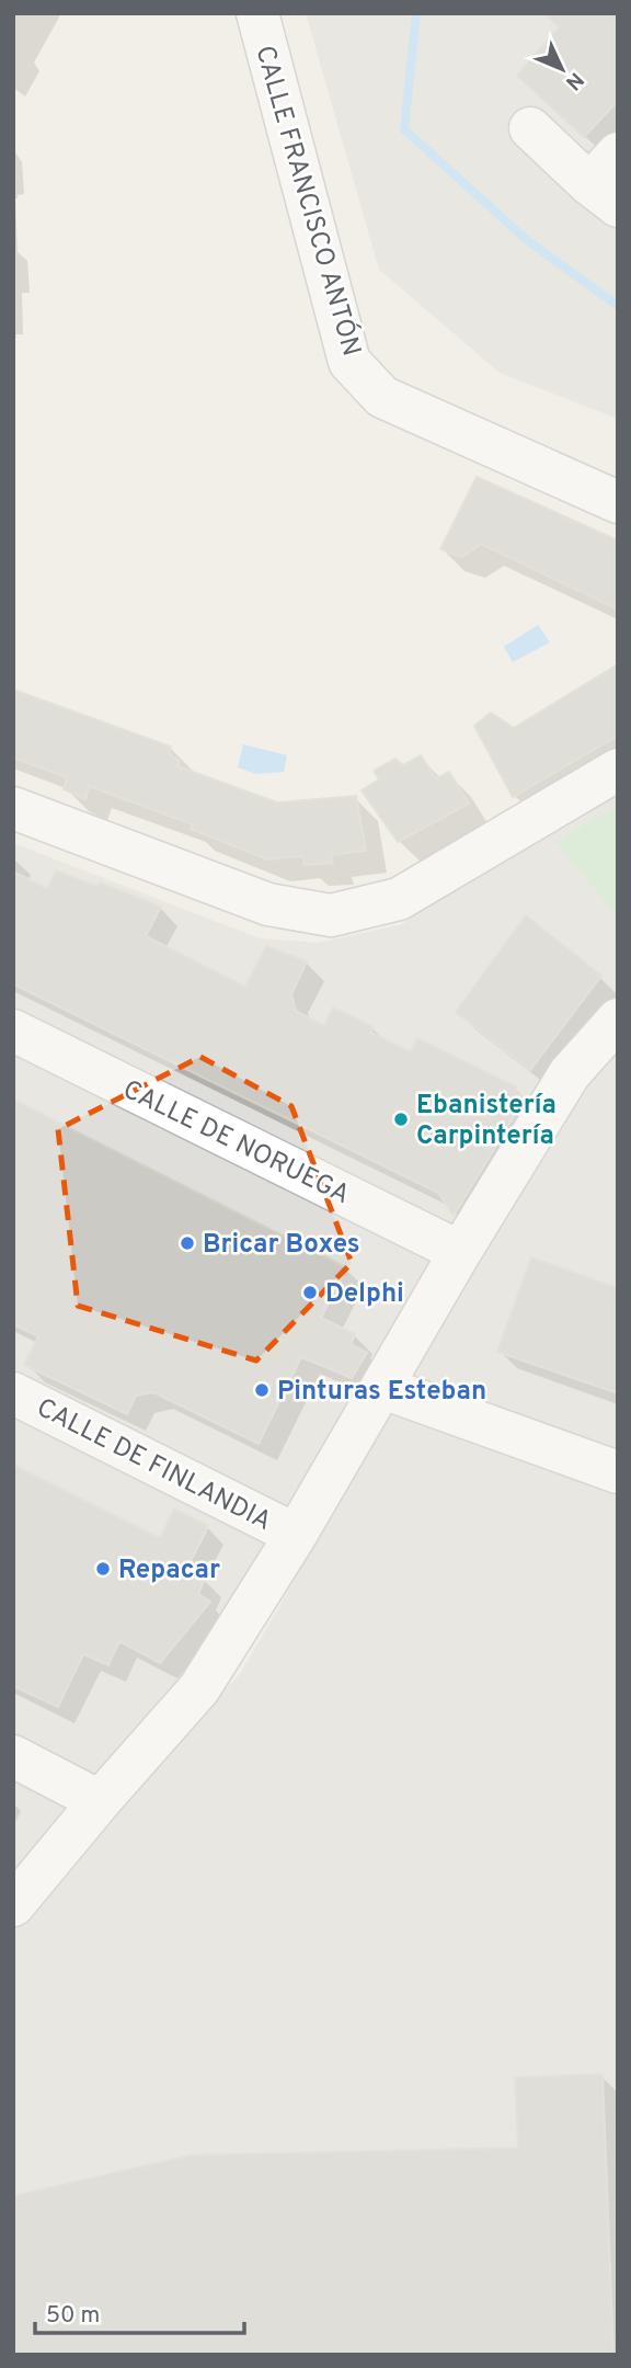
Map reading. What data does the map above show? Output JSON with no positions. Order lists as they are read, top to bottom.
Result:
{
  "streets": {
    "street": ["CALLE FRANCISCO ANTÓN", "CALLE DE NORUEGA", "CALLE DE FINLANDIA"]
  },
  "places": [
    "Ebanistería Carpintería",
    "Bricar Boxes",
    "Delphi",
    "Pinturas Esteban",
    "Repacar"
  ],
  "scale_bar": "50 m",
  "north": "bottom right"
}
